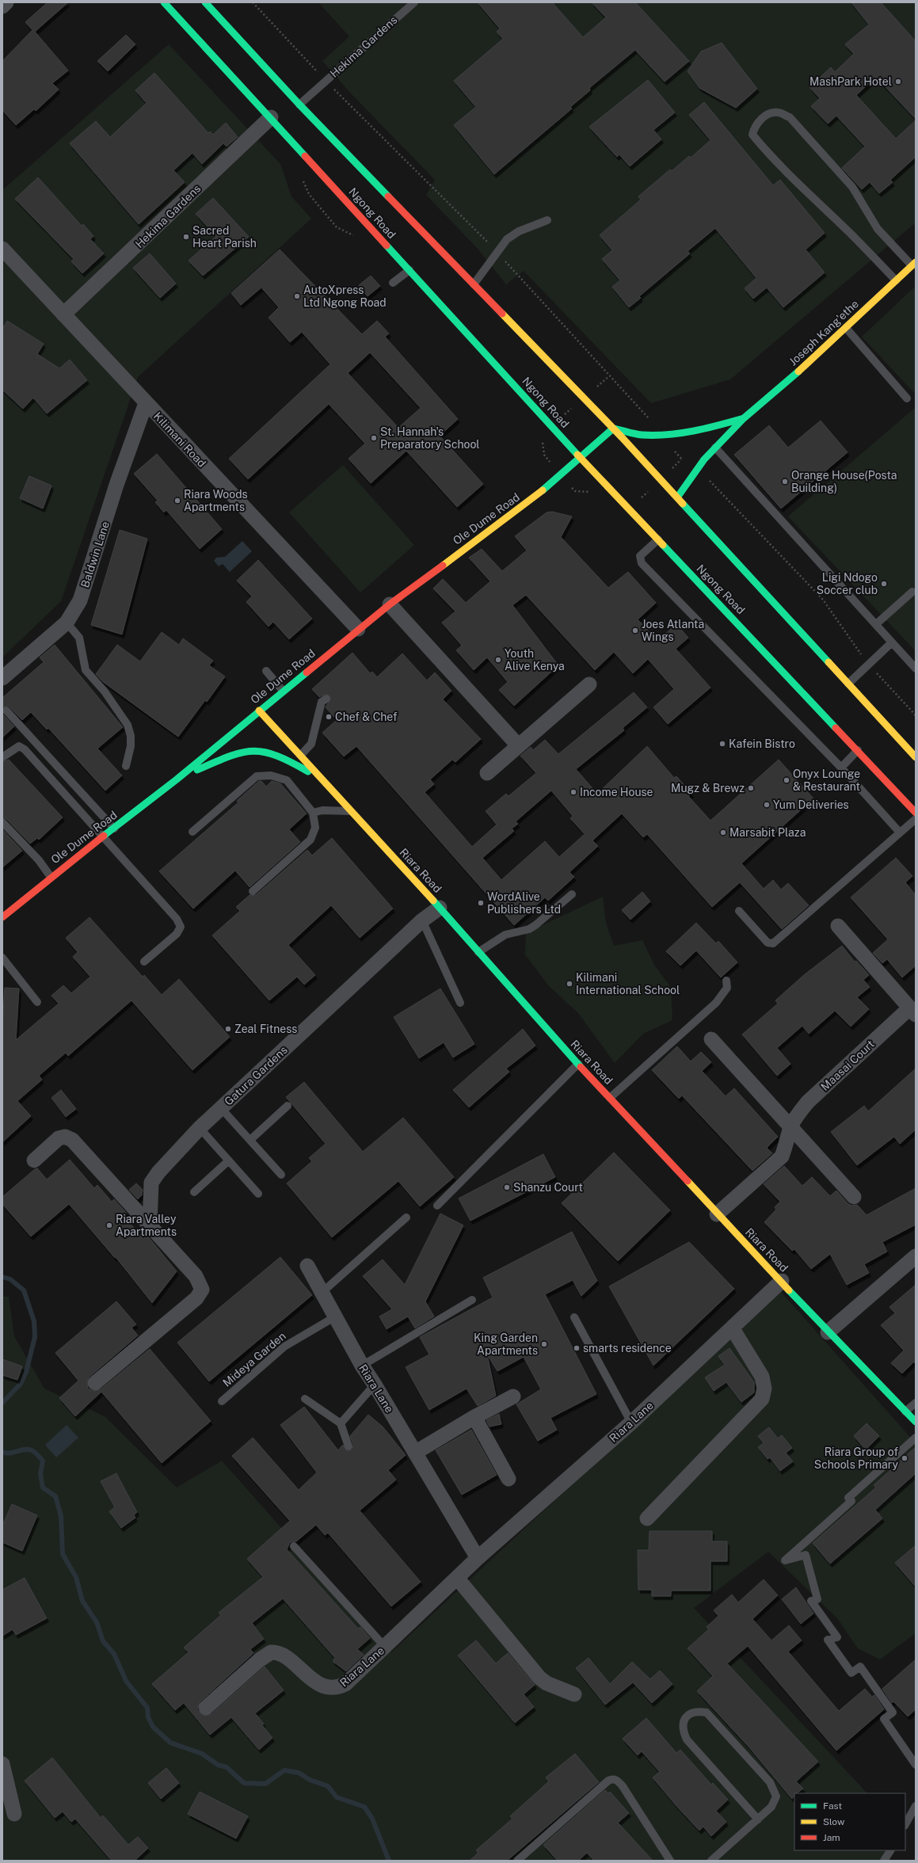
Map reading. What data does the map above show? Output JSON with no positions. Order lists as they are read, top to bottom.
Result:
{
  "streets": {
    "street": [
      "Hekima Gardens",
      "Ngong Road",
      "Joseph Kang'ethe",
      "Kilimani Road",
      "Ole Dume Road",
      "Baldwin Lane",
      "Riara Road",
      "Maasai Court",
      "Gatura Gardens",
      "Riara Lane"
    ],
    "lane": ["Mideya Garden"]
  },
  "crossings": [
    ["Hekima Gardens", "Ngong Road"],
    ["Hekima Gardens", "Kilimani Road"],
    ["Ngong Road", "Joseph Kang'ethe"],
    ["Ngong Road", "Ole Dume Road"],
    ["Kilimani Road", "Ole Dume Road"],
    ["Kilimani Road", "Baldwin Lane"],
    ["Ole Dume Road", "Riara Road"],
    ["Riara Road", "Maasai Court"],
    ["Riara Road", "Gatura Gardens"],
    ["Riara Road", "Riara Lane"],
    ["Mideya Garden", "Riara Lane"]
  ],
  "places": [
    "MashPark Hotel",
    "Sacred Heart Parish",
    "AutoXpress Ltd Ngong Road",
    "St. Hannah's Preparatory School",
    "Orange House(Posta Building)",
    "Riara Woods Apartments",
    "Ligi Ndogo Soccer club",
    "Joes Atlanta Wings",
    "Youth Alive Kenya",
    "Chef & Chef",
    "Kafein Bistro",
    "Onyx Lounge & Restaurant",
    "Mugz & Brewz",
    "Income House",
    "Yum Deliveries",
    "Marsabit Plaza",
    "WordAlive Publishers Ltd",
    "Kilimani International School",
    "Zeal Fitness",
    "Shanzu Court",
    "Riara Valley Apartments",
    "King Garden Apartments",
    "smarts residence",
    "Riara Group of Schools Primary"
  ],
  "legend": ["Fast", "Slow", "Jam"]
}
